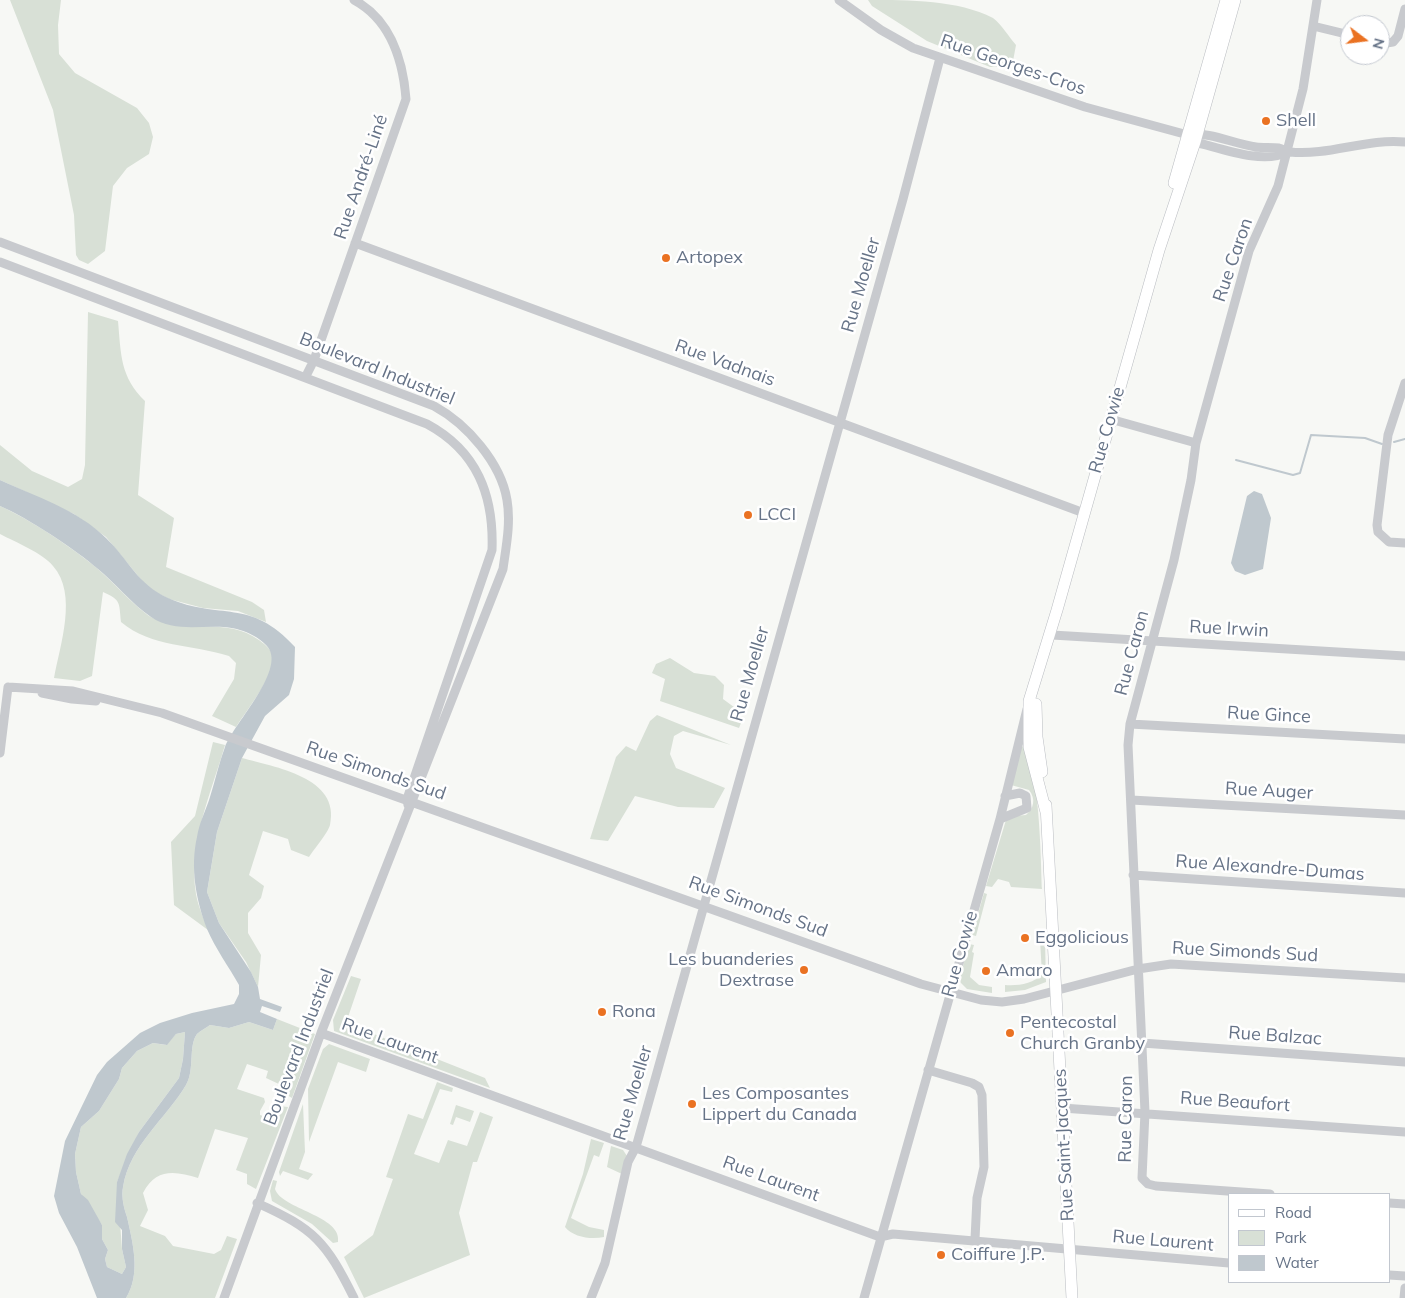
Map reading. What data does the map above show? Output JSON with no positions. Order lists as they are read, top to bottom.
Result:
{
  "streets": {
    "main road": ["Rue Cowie", "Rue Saint-Jacques"],
    "street": [
      "Rue Georges-Cros",
      "Rue André-Liné",
      "Rue Caron",
      "Rue Moeller",
      "Rue Vadnais",
      "Boulevard Industriel",
      "Rue Irwin",
      "Rue Gince",
      "Rue Simonds Sud",
      "Rue Auger",
      "Rue Alexandre-Dumas",
      "Rue Balzac",
      "Rue Laurent",
      "Rue Beaufort"
    ]
  },
  "crossings": [
    ["Rue Georges-Cros", "Rue Caron"],
    ["Rue Georges-Cros", "Rue Moeller"],
    ["Rue Georges-Cros", "Rue Cowie"],
    ["Rue André-Liné", "Rue Vadnais"],
    ["Rue André-Liné", "Boulevard Industriel"],
    ["Rue Caron", "Rue Irwin"],
    ["Rue Caron", "Rue Gince"],
    ["Rue Caron", "Rue Simonds Sud"],
    ["Rue Caron", "Rue Auger"],
    ["Rue Caron", "Rue Alexandre-Dumas"],
    ["Rue Caron", "Rue Balzac"],
    ["Rue Caron", "Rue Beaufort"],
    ["Rue Moeller", "Rue Vadnais"],
    ["Rue Moeller", "Rue Simonds Sud"],
    ["Rue Moeller", "Rue Laurent"],
    ["Rue Vadnais", "Rue Cowie"],
    ["Boulevard Industriel", "Rue Simonds Sud"],
    ["Boulevard Industriel", "Rue Laurent"],
    ["Rue Cowie", "Rue Irwin"],
    ["Rue Cowie", "Rue Simonds Sud"],
    ["Rue Cowie", "Rue Laurent"],
    ["Rue Cowie", "Rue Saint-Jacques"],
    ["Rue Irwin", "Rue Saint-Jacques"],
    ["Rue Simonds Sud", "Rue Saint-Jacques"],
    ["Rue Laurent", "Rue Saint-Jacques"],
    ["Rue Beaufort", "Rue Saint-Jacques"]
  ],
  "places": [
    "Shell",
    "Artopex",
    "LCCI",
    "Eggolicious",
    "Les buanderies Dextrase",
    "Amaro",
    "Rona",
    "Pentecostal Church Granby",
    "Les Composantes Lippert du Canada",
    "Coiffure J.P."
  ],
  "legend": ["Road", "Park", "Water"],
  "north": "right"
}
